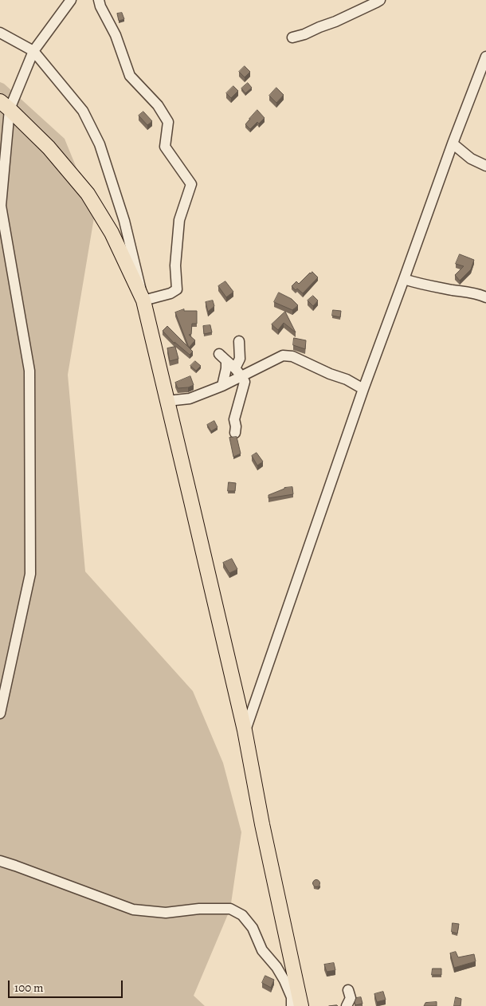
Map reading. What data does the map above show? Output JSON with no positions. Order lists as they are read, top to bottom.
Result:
{
  "scale_bar": "100 m"
}
